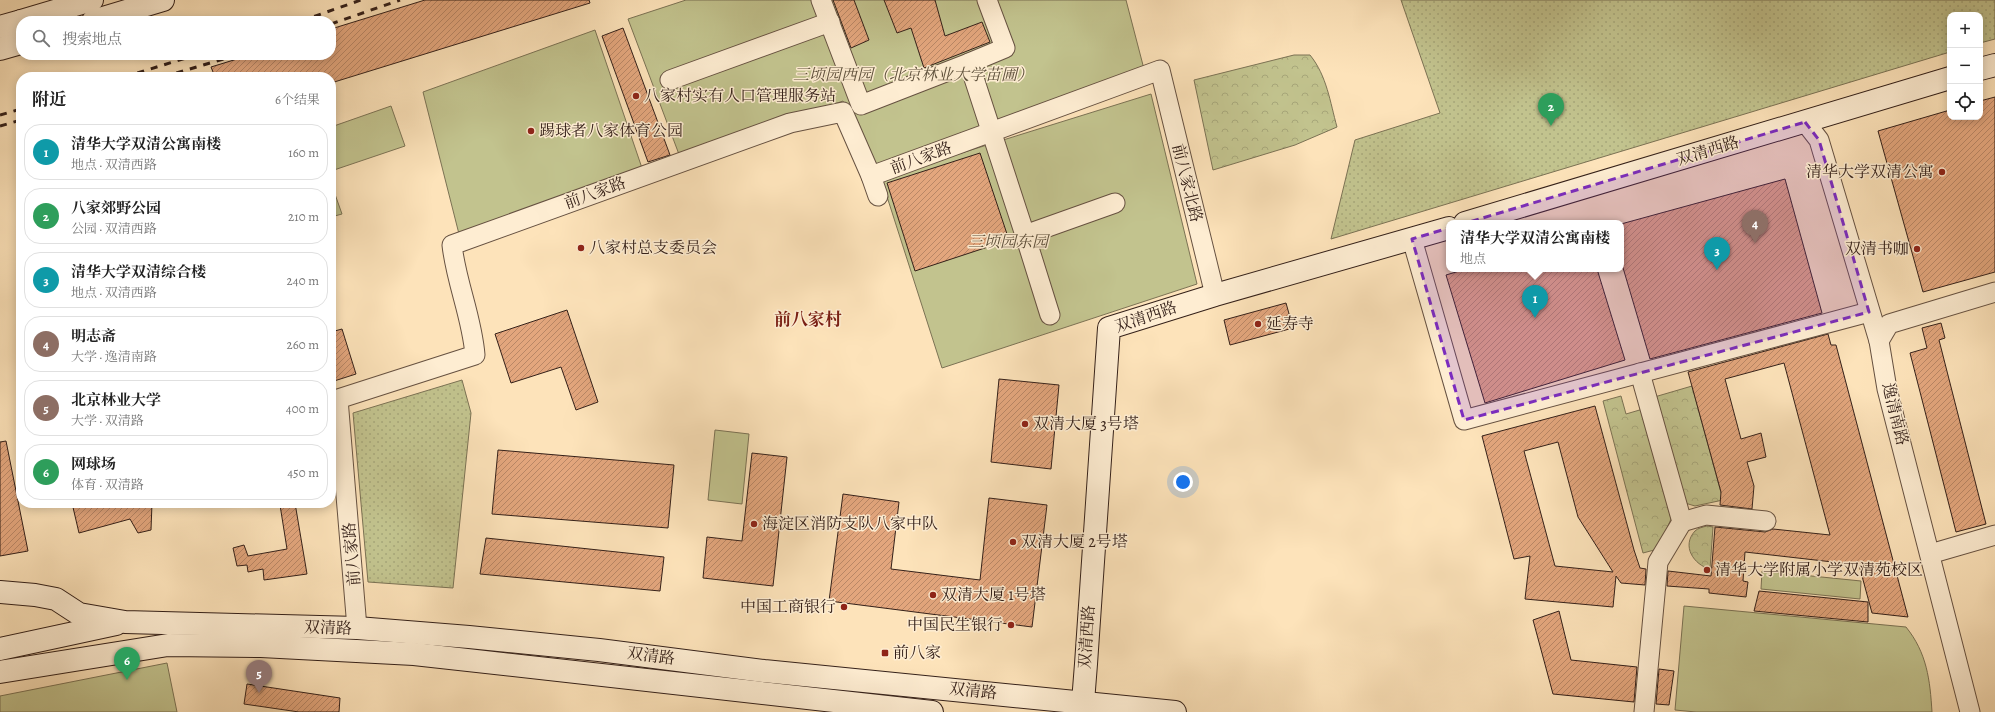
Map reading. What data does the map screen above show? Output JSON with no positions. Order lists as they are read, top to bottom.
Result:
{
  "streets": {
    "main road": ["双清西路", "双清路"],
    "street": ["前八家路", "前八家北路", "逸清南路"]
  },
  "crossings": [
    ["双清西路", "前八家北路"],
    ["双清西路", "逸清南路"],
    ["双清西路", "双清路"],
    ["前八家路", "前八家北路"],
    ["前八家路", "双清路"]
  ],
  "districts": ["前八家村"],
  "parks": ["三顷园西园（北京林业大学苗圃）", "三顷园东园"],
  "places": {
    "other": [
      "八家村实有人口管理服务站",
      "踢球者八家体育公园",
      "清华大学双清公寓",
      "八家村总支委员会",
      "双清书咖",
      "延寿寺",
      "双清大厦 3号塔",
      "海淀区消防支队八家中队",
      "双清大厦 2号塔",
      "清华大学附属小学双清苑校区",
      "双清大厦 1号塔",
      "中国工商银行",
      "中国民生银行"
    ],
    "transit": ["前八家"]
  },
  "page": {
    "map_buttons": ["+", "−"],
    "search": "搜索地点",
    "heading": ["附近", "6个结果"],
    "pins": [
      "2",
      "4",
      "3",
      "1",
      "6",
      "5"
    ],
    "list": [
      {
        "mark": "1",
        "name": "清华大学双清公寓南楼",
        "note": "地点 · 双清西路",
        "value": "160 m"
      },
      {
        "mark": "2",
        "name": "八家郊野公园",
        "note": "公园 · 双清西路",
        "value": "210 m"
      },
      {
        "mark": "3",
        "name": "清华大学双清综合楼",
        "note": "地点 · 双清西路",
        "value": "240 m"
      },
      {
        "mark": "4",
        "name": "明志斋",
        "note": "大学 · 逸清南路",
        "value": "260 m"
      },
      {
        "mark": "5",
        "name": "北京林业大学",
        "note": "大学 · 双清路",
        "value": "400 m"
      },
      {
        "mark": "6",
        "name": "网球场",
        "note": "体育 · 双清路",
        "value": "450 m"
      }
    ],
    "popup": ["清华大学双清公寓南楼", "地点"]
  }
}
